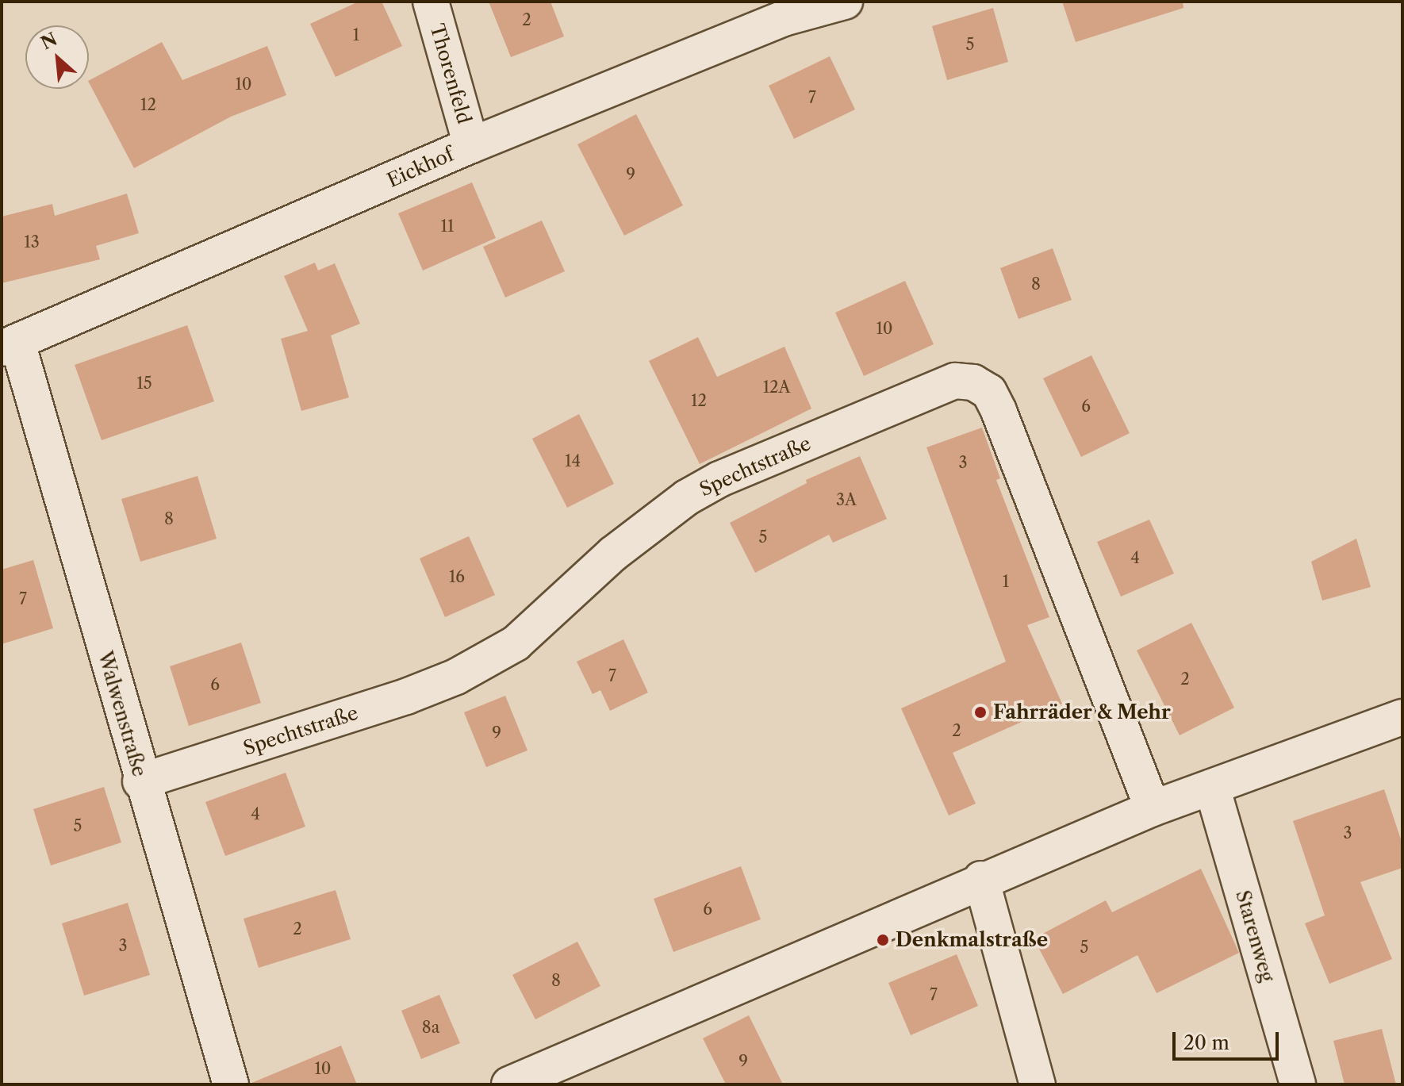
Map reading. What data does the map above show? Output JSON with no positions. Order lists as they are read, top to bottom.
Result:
{
  "streets": {
    "street": [
      "Thorenfeld",
      "Eickhof",
      "Spechtstraße",
      "Walwenstraße",
      "Starenweg"
    ]
  },
  "crossings": [
    ["Thorenfeld", "Eickhof"],
    ["Eickhof", "Walwenstraße"],
    ["Spechtstraße", "Walwenstraße"]
  ],
  "places": ["Fahrräder & Mehr", "Denkmalstraße"],
  "house_numbers": [
    "2",
    "1",
    "5",
    "10",
    "7",
    "12",
    "9",
    "11",
    "13",
    "8",
    "10",
    "15",
    "12A",
    "12",
    "6",
    "14",
    "3",
    "3A",
    "8",
    "5",
    "4",
    "16",
    "1",
    "7",
    "7",
    "2",
    "6",
    "2",
    "9",
    "4",
    "5",
    "3",
    "6",
    "2",
    "3",
    "5",
    "8",
    "7",
    "8a",
    "9",
    "10"
  ],
  "scale_bar": "20 m",
  "north": "top left"
}
